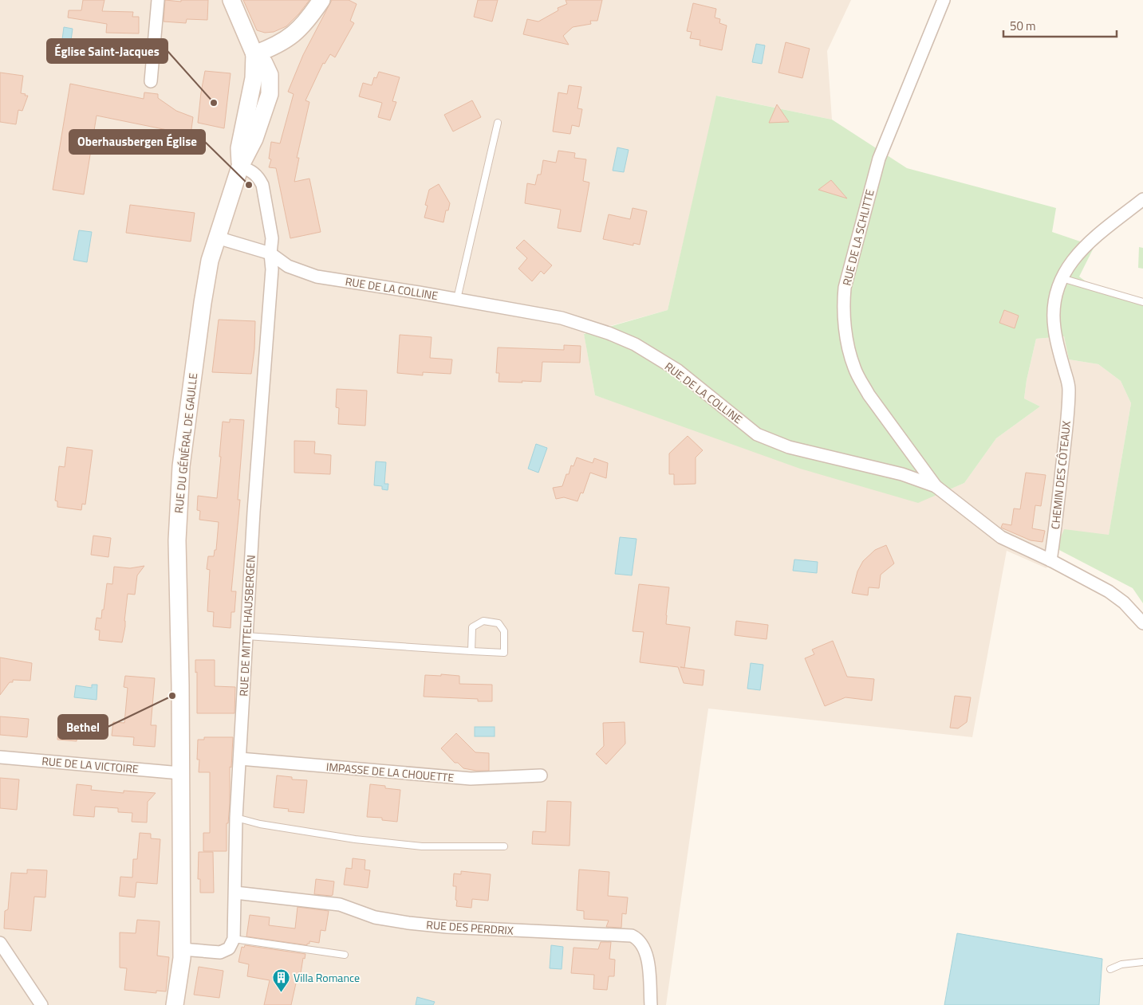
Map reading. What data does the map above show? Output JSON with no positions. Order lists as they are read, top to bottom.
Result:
{
  "streets": {
    "street": [
      "RUE DE LA SCHLITTE",
      "RUE DE LA COLLINE",
      "RUE DU GÉNÉRAL DE GAULLE",
      "CHEMIN DES CÔTEAUX",
      "RUE DE MITTELHAUSBERGEN",
      "RUE DE LA VICTOIRE",
      "IMPASSE DE LA CHOUETTE",
      "RUE DES PERDRIX"
    ]
  },
  "crossings": [
    ["RUE DE LA SCHLITTE", "RUE DE LA COLLINE"],
    ["RUE DE LA COLLINE", "CHEMIN DES CÔTEAUX"],
    ["RUE DE LA COLLINE", "RUE DE MITTELHAUSBERGEN"],
    ["RUE DU GÉNÉRAL DE GAULLE", "RUE DE MITTELHAUSBERGEN"],
    ["RUE DU GÉNÉRAL DE GAULLE", "RUE DE LA VICTOIRE"],
    ["RUE DE MITTELHAUSBERGEN", "IMPASSE DE LA CHOUETTE"],
    ["RUE DE MITTELHAUSBERGEN", "RUE DES PERDRIX"]
  ],
  "places": {
    "other": ["Église Saint-Jacques", "Oberhausbergen Église", "Bethel"],
    "building": ["Villa Romance"]
  },
  "scale_bar": "50 m"
}
